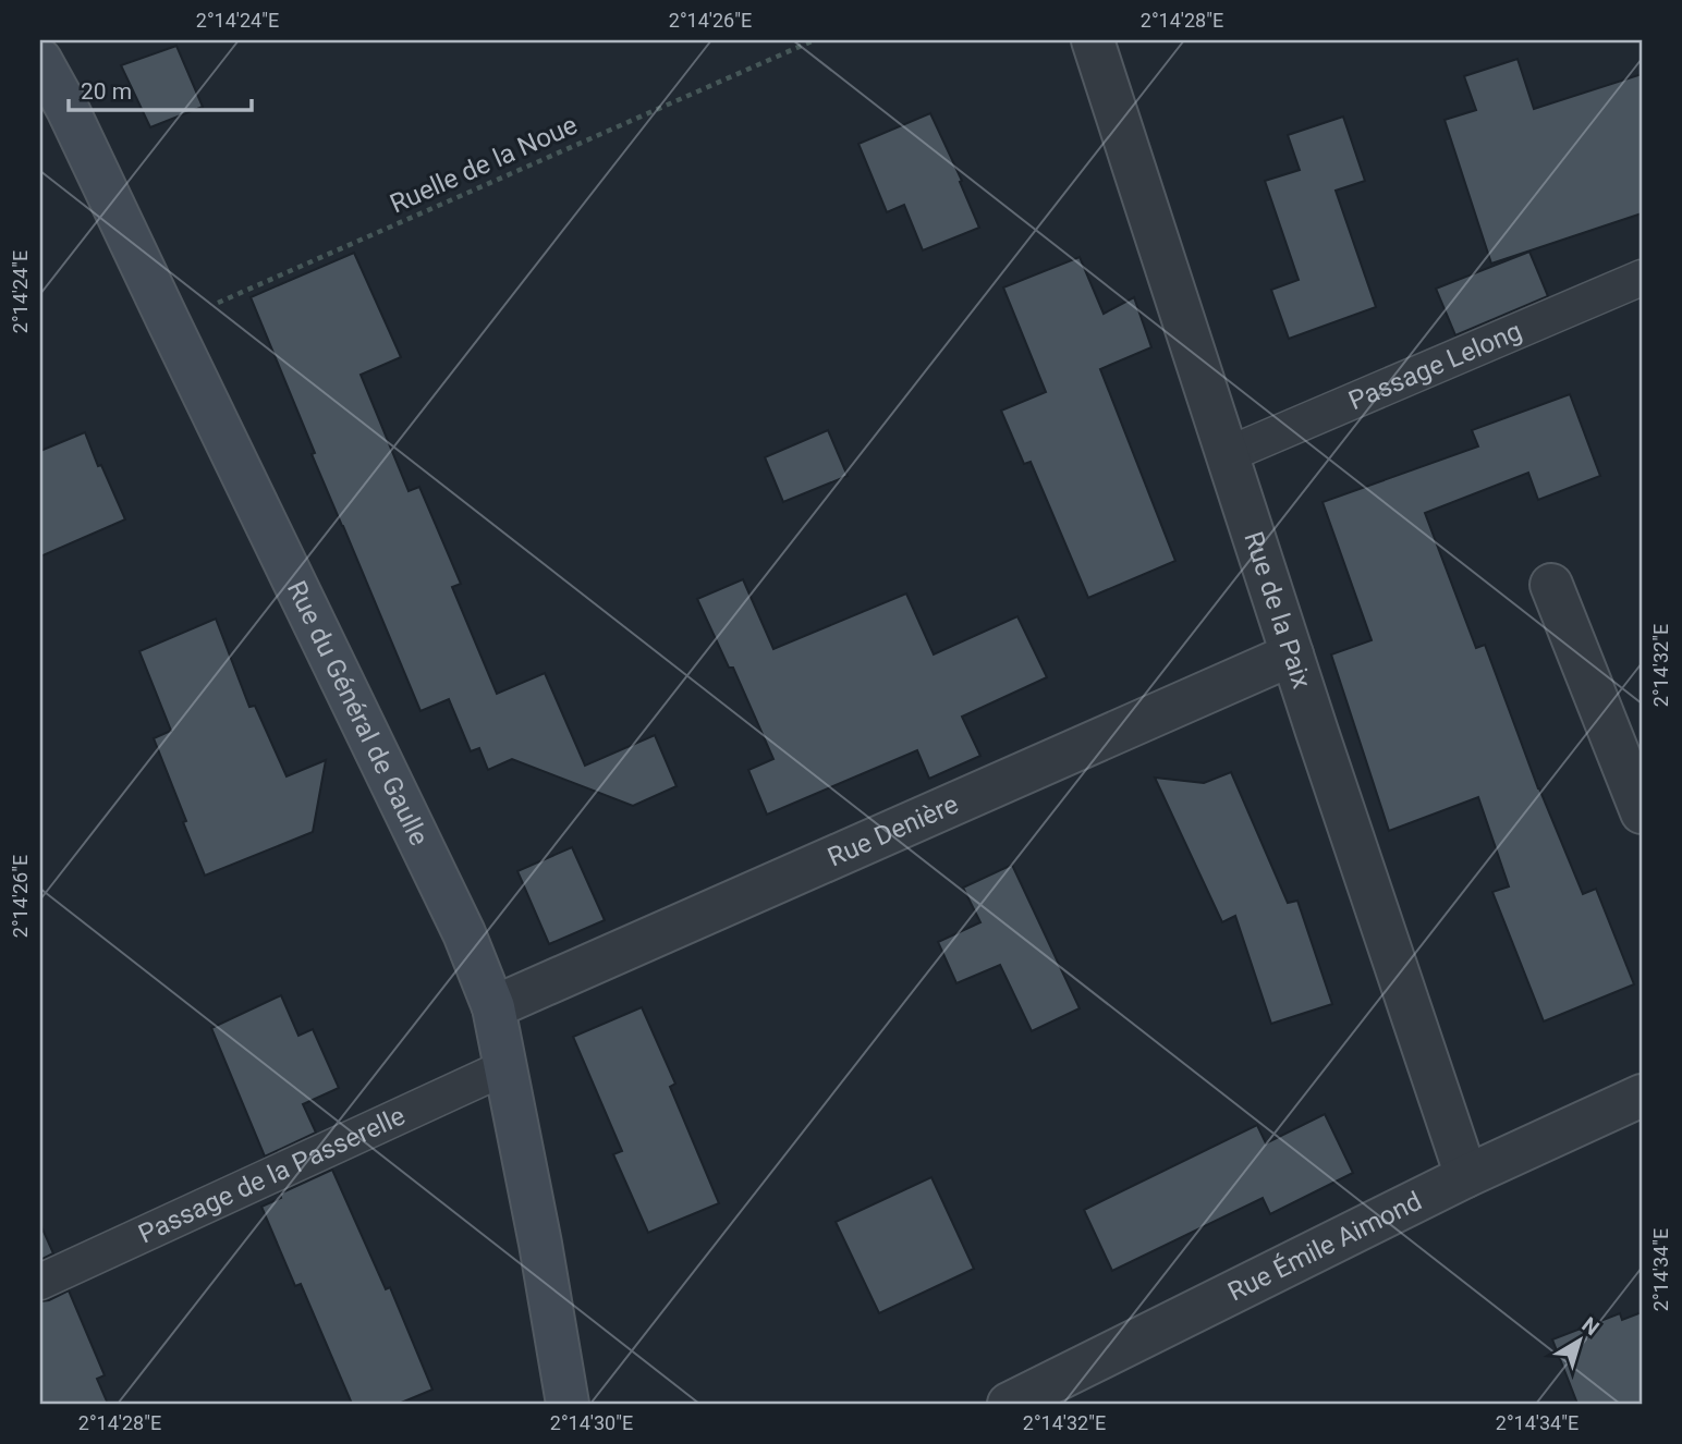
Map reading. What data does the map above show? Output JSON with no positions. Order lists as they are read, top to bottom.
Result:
{
  "streets": {
    "street": [
      "Rue de la Paix",
      "Rue du Général de Gaulle",
      "Rue Denière",
      "Rue Émile Aimond"
    ],
    "lane": ["Passage Lelong", "Passage de la Passerelle"],
    "path": ["Ruelle de la Noue"]
  },
  "crossings": [
    ["Ruelle de la Noue", "Rue du Général de Gaulle"],
    ["Passage Lelong", "Rue de la Paix"],
    ["Rue de la Paix", "Rue Denière"],
    ["Rue de la Paix", "Rue Émile Aimond"],
    ["Rue du Général de Gaulle", "Rue Denière"],
    ["Rue du Général de Gaulle", "Passage de la Passerelle"]
  ],
  "scale_bar": "20 m",
  "north": "top right",
  "coordinates": [
    "2°14'24\"E",
    "2°14'26\"E",
    "2°14'28\"E",
    "2°14'32\"E",
    "2°14'34\"E",
    "2°14'30\"E"
  ]
}
